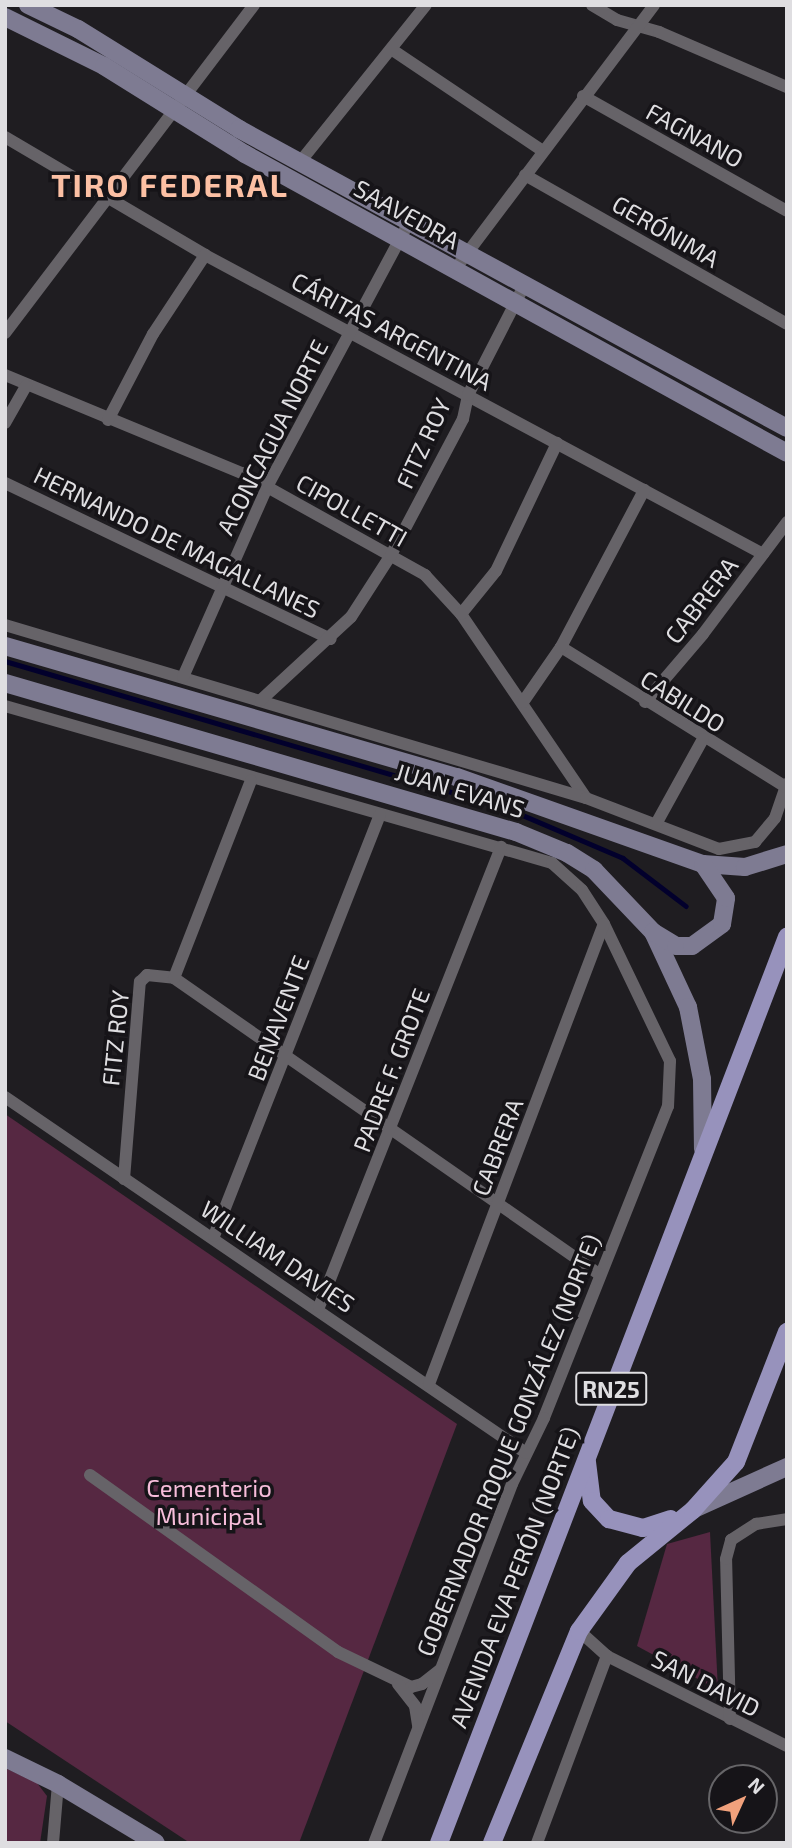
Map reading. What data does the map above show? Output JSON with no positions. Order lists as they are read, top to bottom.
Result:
{
  "streets": {
    "main road": ["RN25", "AVENIDA EVA PERÓN (NORTE)"],
    "street": [
      "FAGNANO",
      "SAAVEDRA",
      "GERÓNIMA",
      "CÁRITAS ARGENTINA",
      "ACONCAGUA NORTE",
      "FITZ ROY",
      "CIPOLLETTI",
      "HERNANDO DE MAGALLANES",
      "CABRERA",
      "CABILDO",
      "JUAN EVANS",
      "BENAVENTE",
      "PADRE F. GROTE",
      "WILLIAM DAVIES",
      "GOBERNADOR ROQUE GONZÁLEZ (NORTE)",
      "SAN DAVID"
    ]
  },
  "crossings": [
    ["SAAVEDRA", "ACONCAGUA NORTE"],
    ["SAAVEDRA", "FITZ ROY"],
    ["CÁRITAS ARGENTINA", "ACONCAGUA NORTE"],
    ["CÁRITAS ARGENTINA", "FITZ ROY"],
    ["CÁRITAS ARGENTINA", "CABRERA"],
    ["ACONCAGUA NORTE", "CIPOLLETTI"],
    ["ACONCAGUA NORTE", "HERNANDO DE MAGALLANES"],
    ["ACONCAGUA NORTE", "JUAN EVANS"],
    ["FITZ ROY", "CIPOLLETTI"],
    ["FITZ ROY", "HERNANDO DE MAGALLANES"],
    ["FITZ ROY", "JUAN EVANS"],
    ["FITZ ROY", "WILLIAM DAVIES"],
    ["CIPOLLETTI", "JUAN EVANS"],
    ["CABRERA", "CABILDO"],
    ["CABRERA", "JUAN EVANS"],
    ["CABRERA", "WILLIAM DAVIES"],
    ["CABILDO", "JUAN EVANS"],
    ["JUAN EVANS", "BENAVENTE"],
    ["JUAN EVANS", "PADRE F. GROTE"],
    ["JUAN EVANS", "GOBERNADOR ROQUE GONZÁLEZ (NORTE)"],
    ["JUAN EVANS", "AVENIDA EVA PERÓN (NORTE)"],
    ["BENAVENTE", "WILLIAM DAVIES"],
    ["PADRE F. GROTE", "WILLIAM DAVIES"],
    ["WILLIAM DAVIES", "GOBERNADOR ROQUE GONZÁLEZ (NORTE)"]
  ],
  "districts": ["TIRO FEDERAL"],
  "parks": ["Cementerio Municipal"],
  "north": "top right"
}
